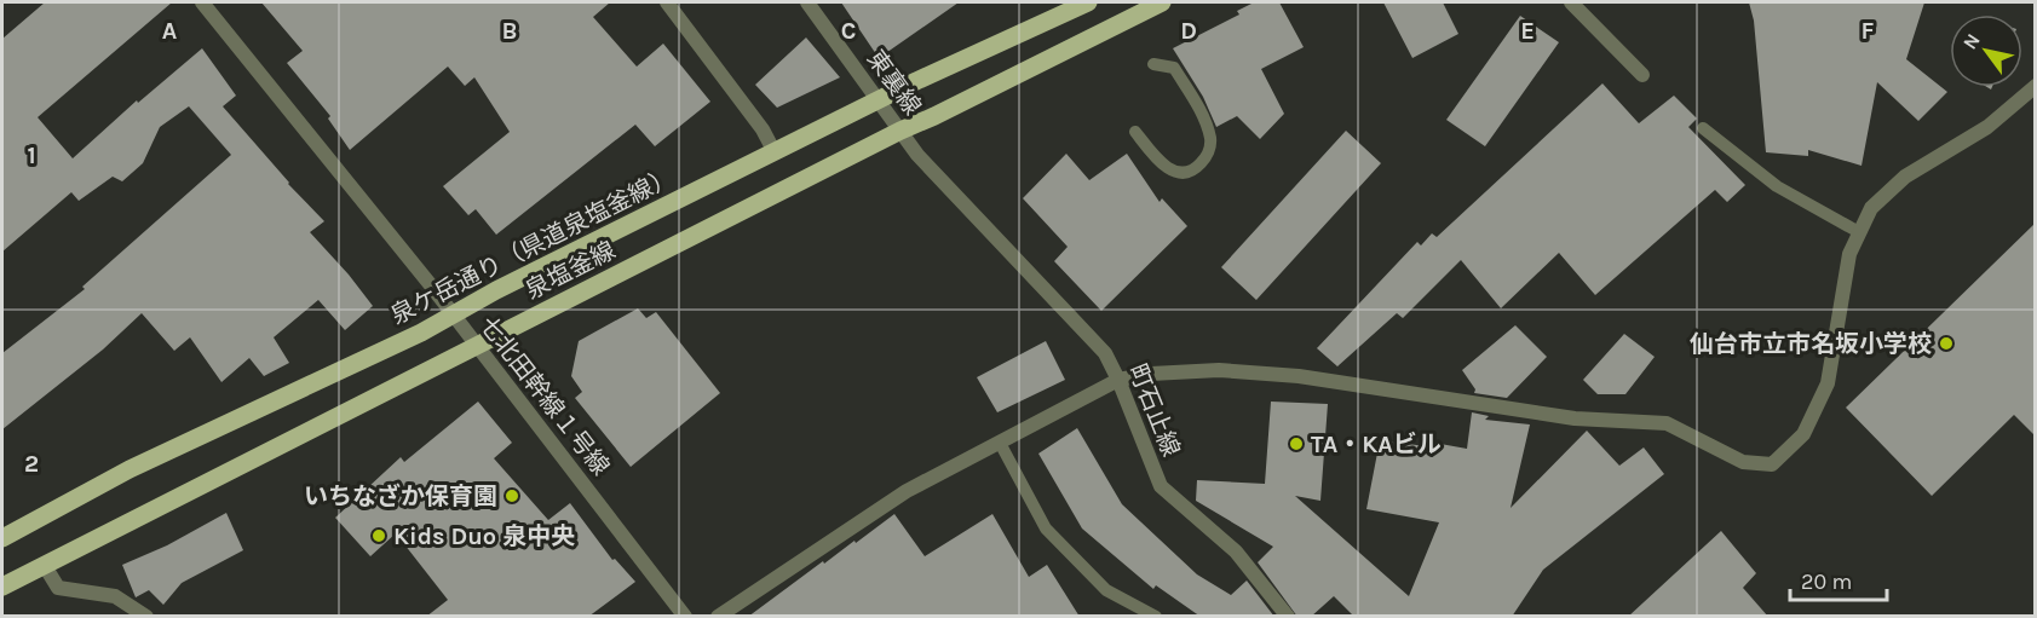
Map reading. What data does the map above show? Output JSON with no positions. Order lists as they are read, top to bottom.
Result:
{
  "streets": {
    "main road": ["泉ケ岳通り（県道泉塩釜線）", "泉塩釜線"],
    "street": ["東裏線", "七北田幹線１号線", "町石止線"]
  },
  "crossings": [
    ["東裏線", "泉ケ岳通り（県道泉塩釜線）"],
    ["東裏線", "泉塩釜線"],
    ["東裏線", "町石止線"],
    ["泉ケ岳通り（県道泉塩釜線）", "七北田幹線１号線"],
    ["泉塩釜線", "七北田幹線１号線"]
  ],
  "places": [
    "仙台市立市名坂小学校",
    "TA・KAビル",
    "いちなざか保育園",
    "Kids Duo 泉中央"
  ],
  "scale_bar": "20 m",
  "north": "top left",
  "grid": {
    "columns": [
      "A",
      "B",
      "C",
      "D",
      "E",
      "F"
    ],
    "rows": ["1", "2"]
  }
}
